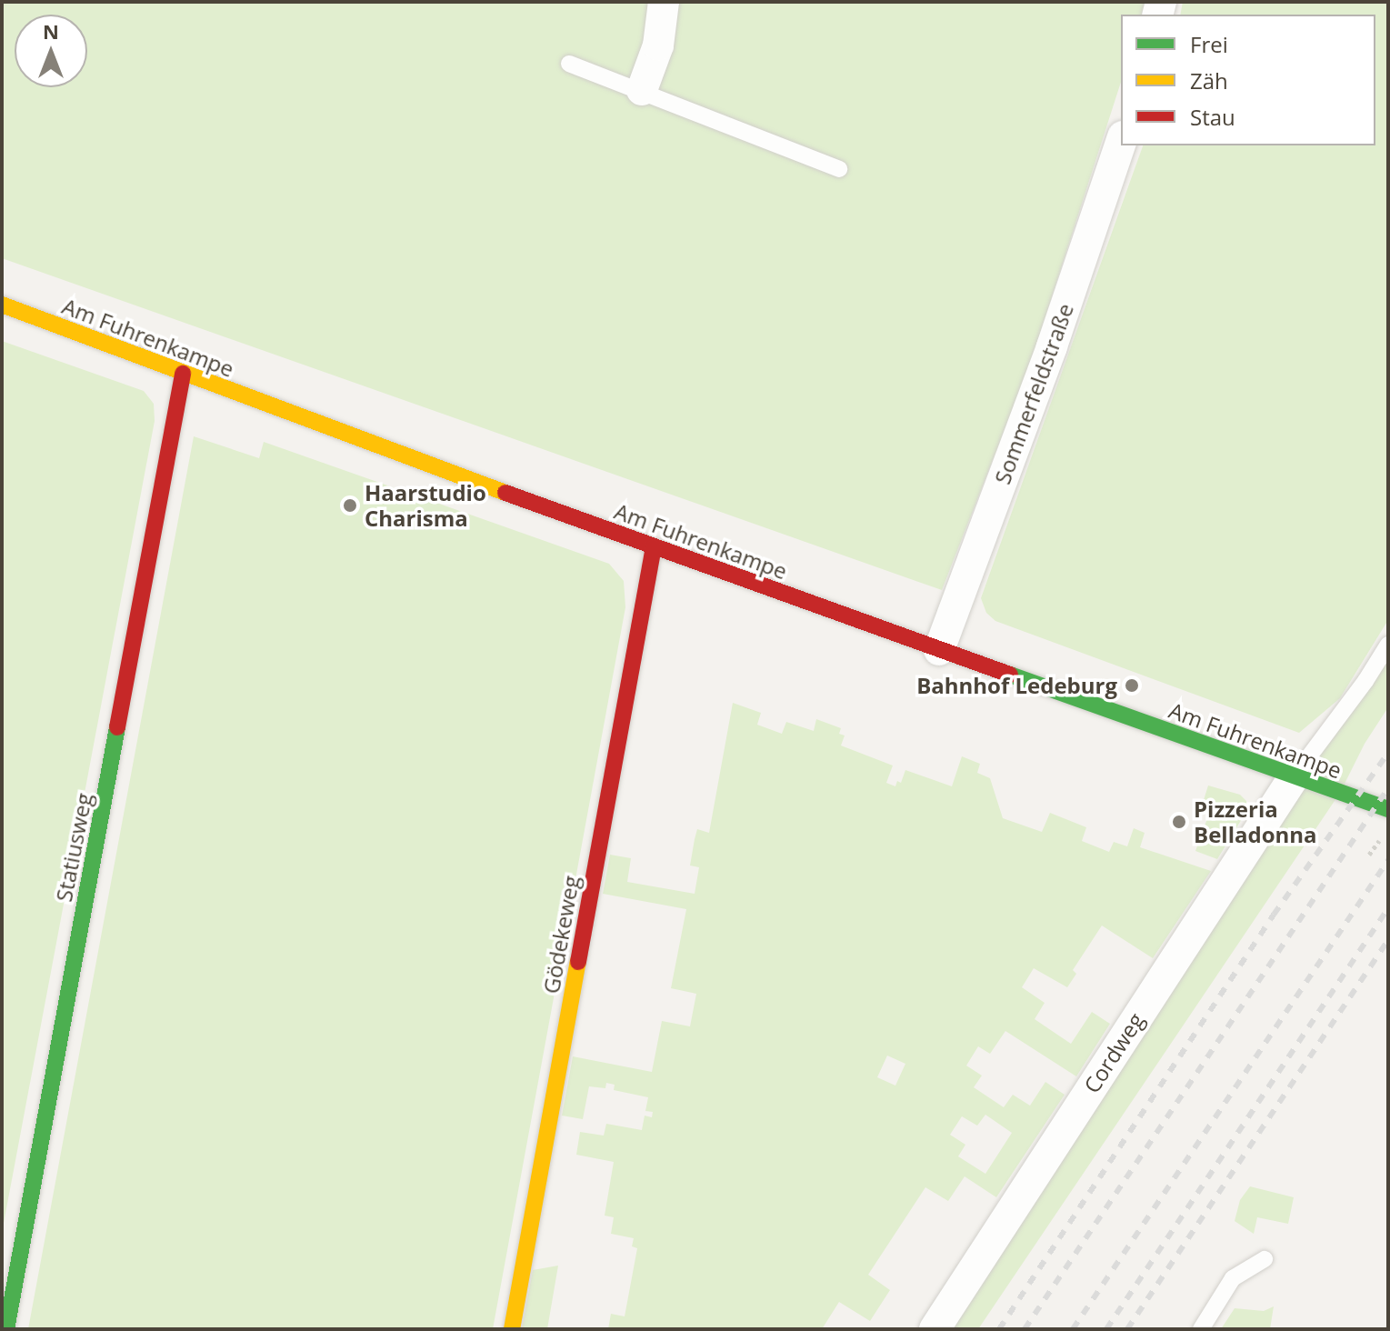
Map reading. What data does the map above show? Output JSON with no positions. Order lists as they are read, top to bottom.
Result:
{
  "streets": {
    "street": [
      "Am Fuhrenkampe",
      "Sommerfeldstraße",
      "Statiusweg",
      "Gödekeweg",
      "Cordweg"
    ]
  },
  "crossings": [
    ["Am Fuhrenkampe", "Sommerfeldstraße"],
    ["Am Fuhrenkampe", "Statiusweg"],
    ["Am Fuhrenkampe", "Gödekeweg"],
    ["Am Fuhrenkampe", "Cordweg"]
  ],
  "places": ["Haarstudio Charisma", "Bahnhof Ledeburg", "Pizzeria Belladonna"],
  "legend": ["Frei", "Zäh", "Stau"],
  "north": "top"
}
